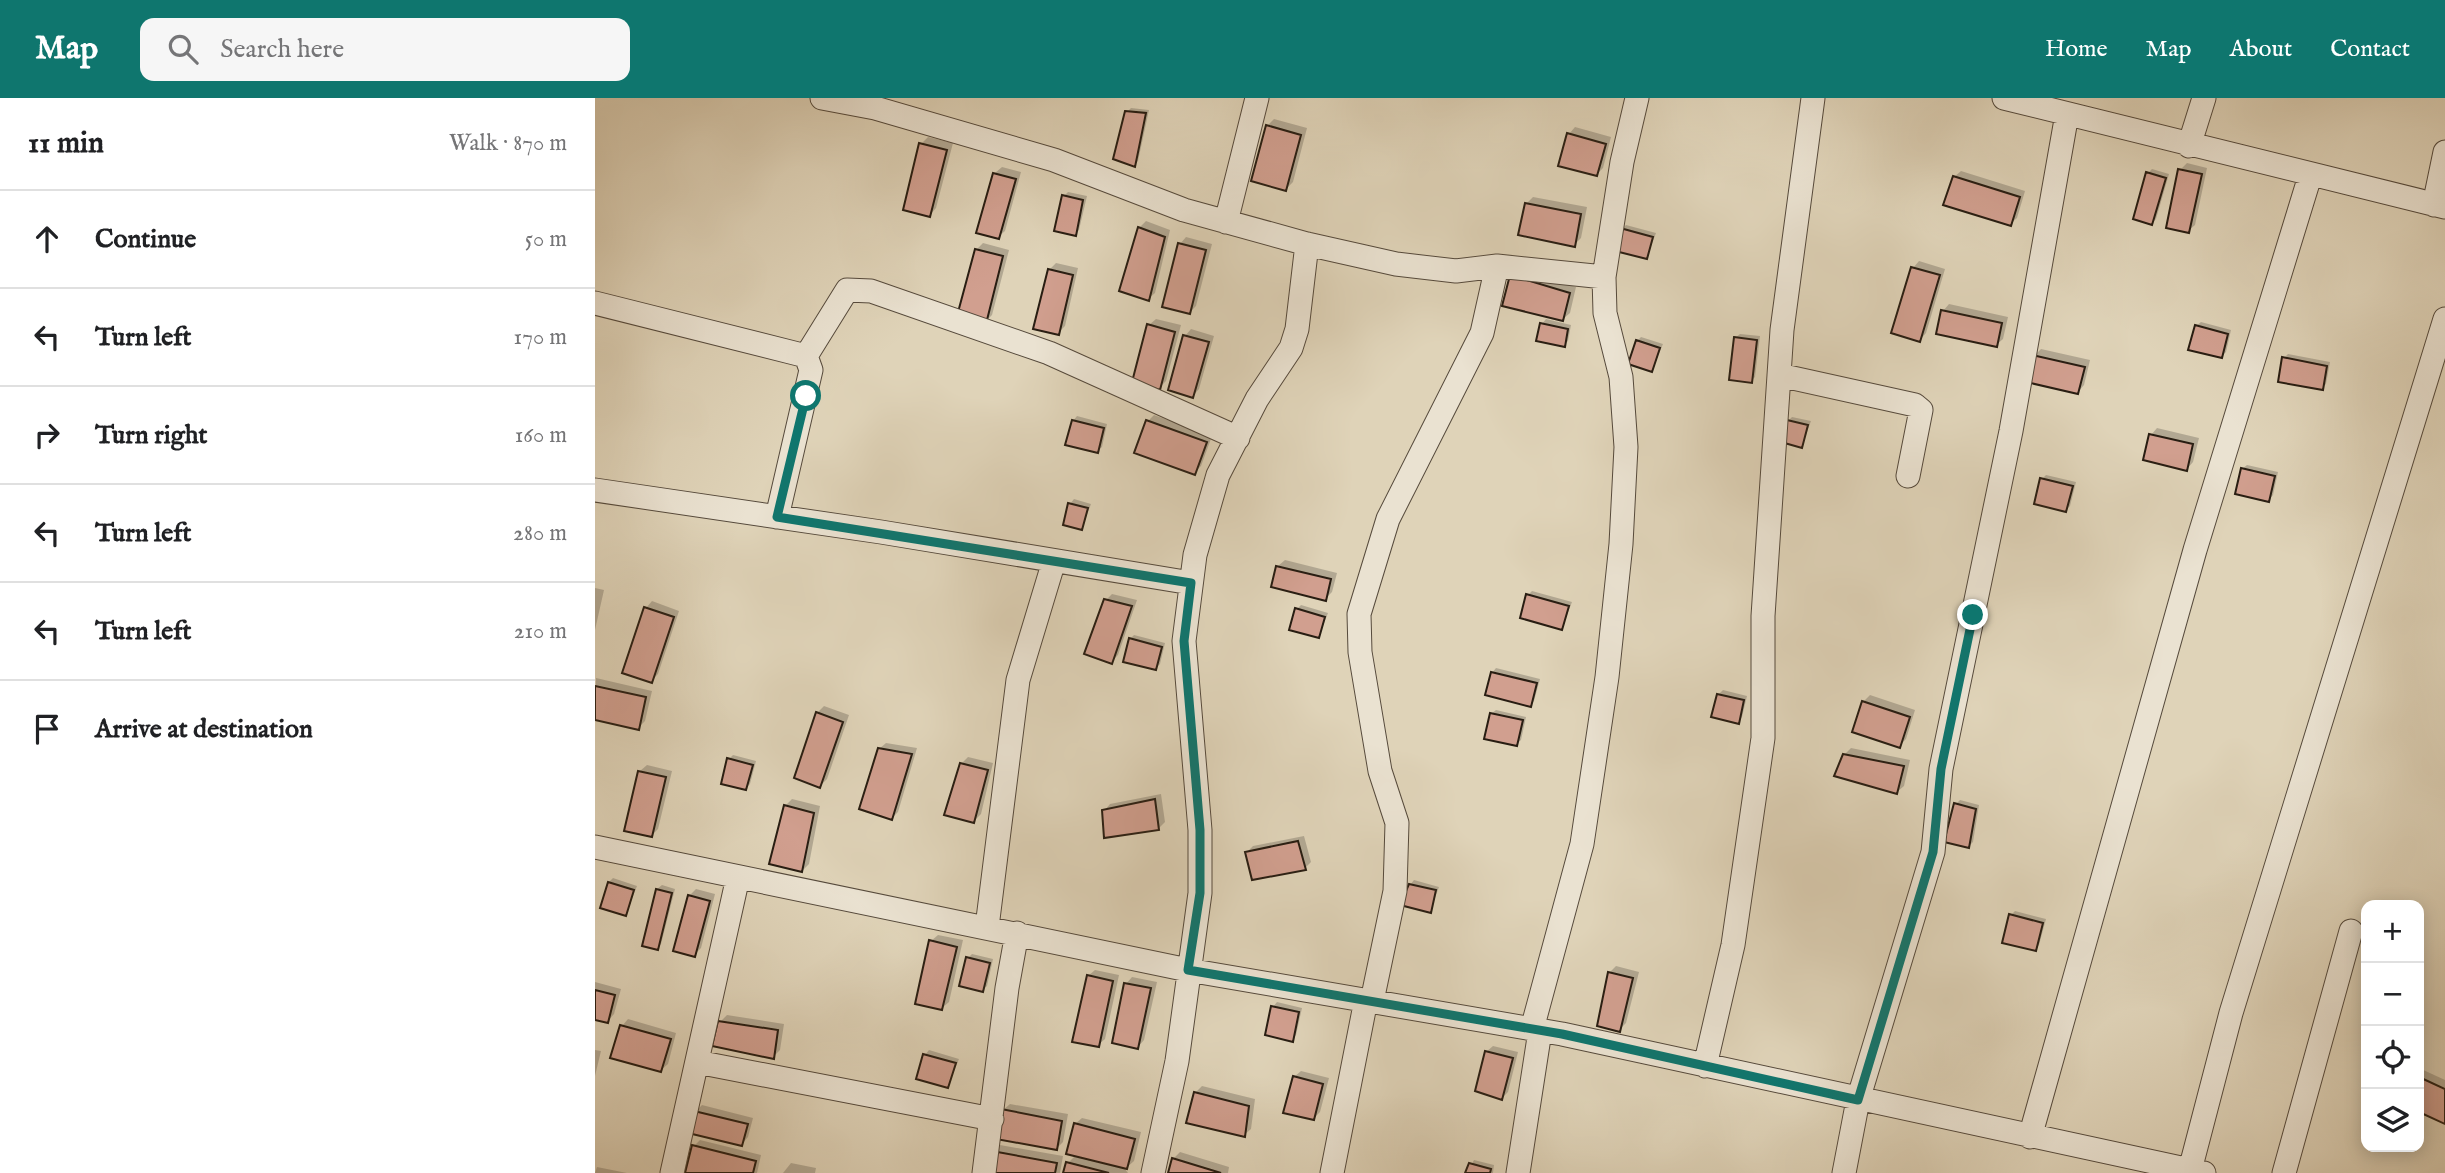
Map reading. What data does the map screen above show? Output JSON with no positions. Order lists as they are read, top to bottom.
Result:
{
  "page": {
    "header": "Map",
    "search": "Search here",
    "nav": [
      "Home",
      "Map",
      "About",
      "Contact"
    ],
    "heading": ["11 min", "Walk · 870 m"],
    "list": [
      ["Continue", "50 m"],
      ["Turn left", "170 m"],
      ["Turn right", "160 m"],
      ["Turn left", "280 m"],
      ["Turn left", "210 m"],
      "Arrive at destination"
    ],
    "map_buttons": ["+", "−"]
  }
}
